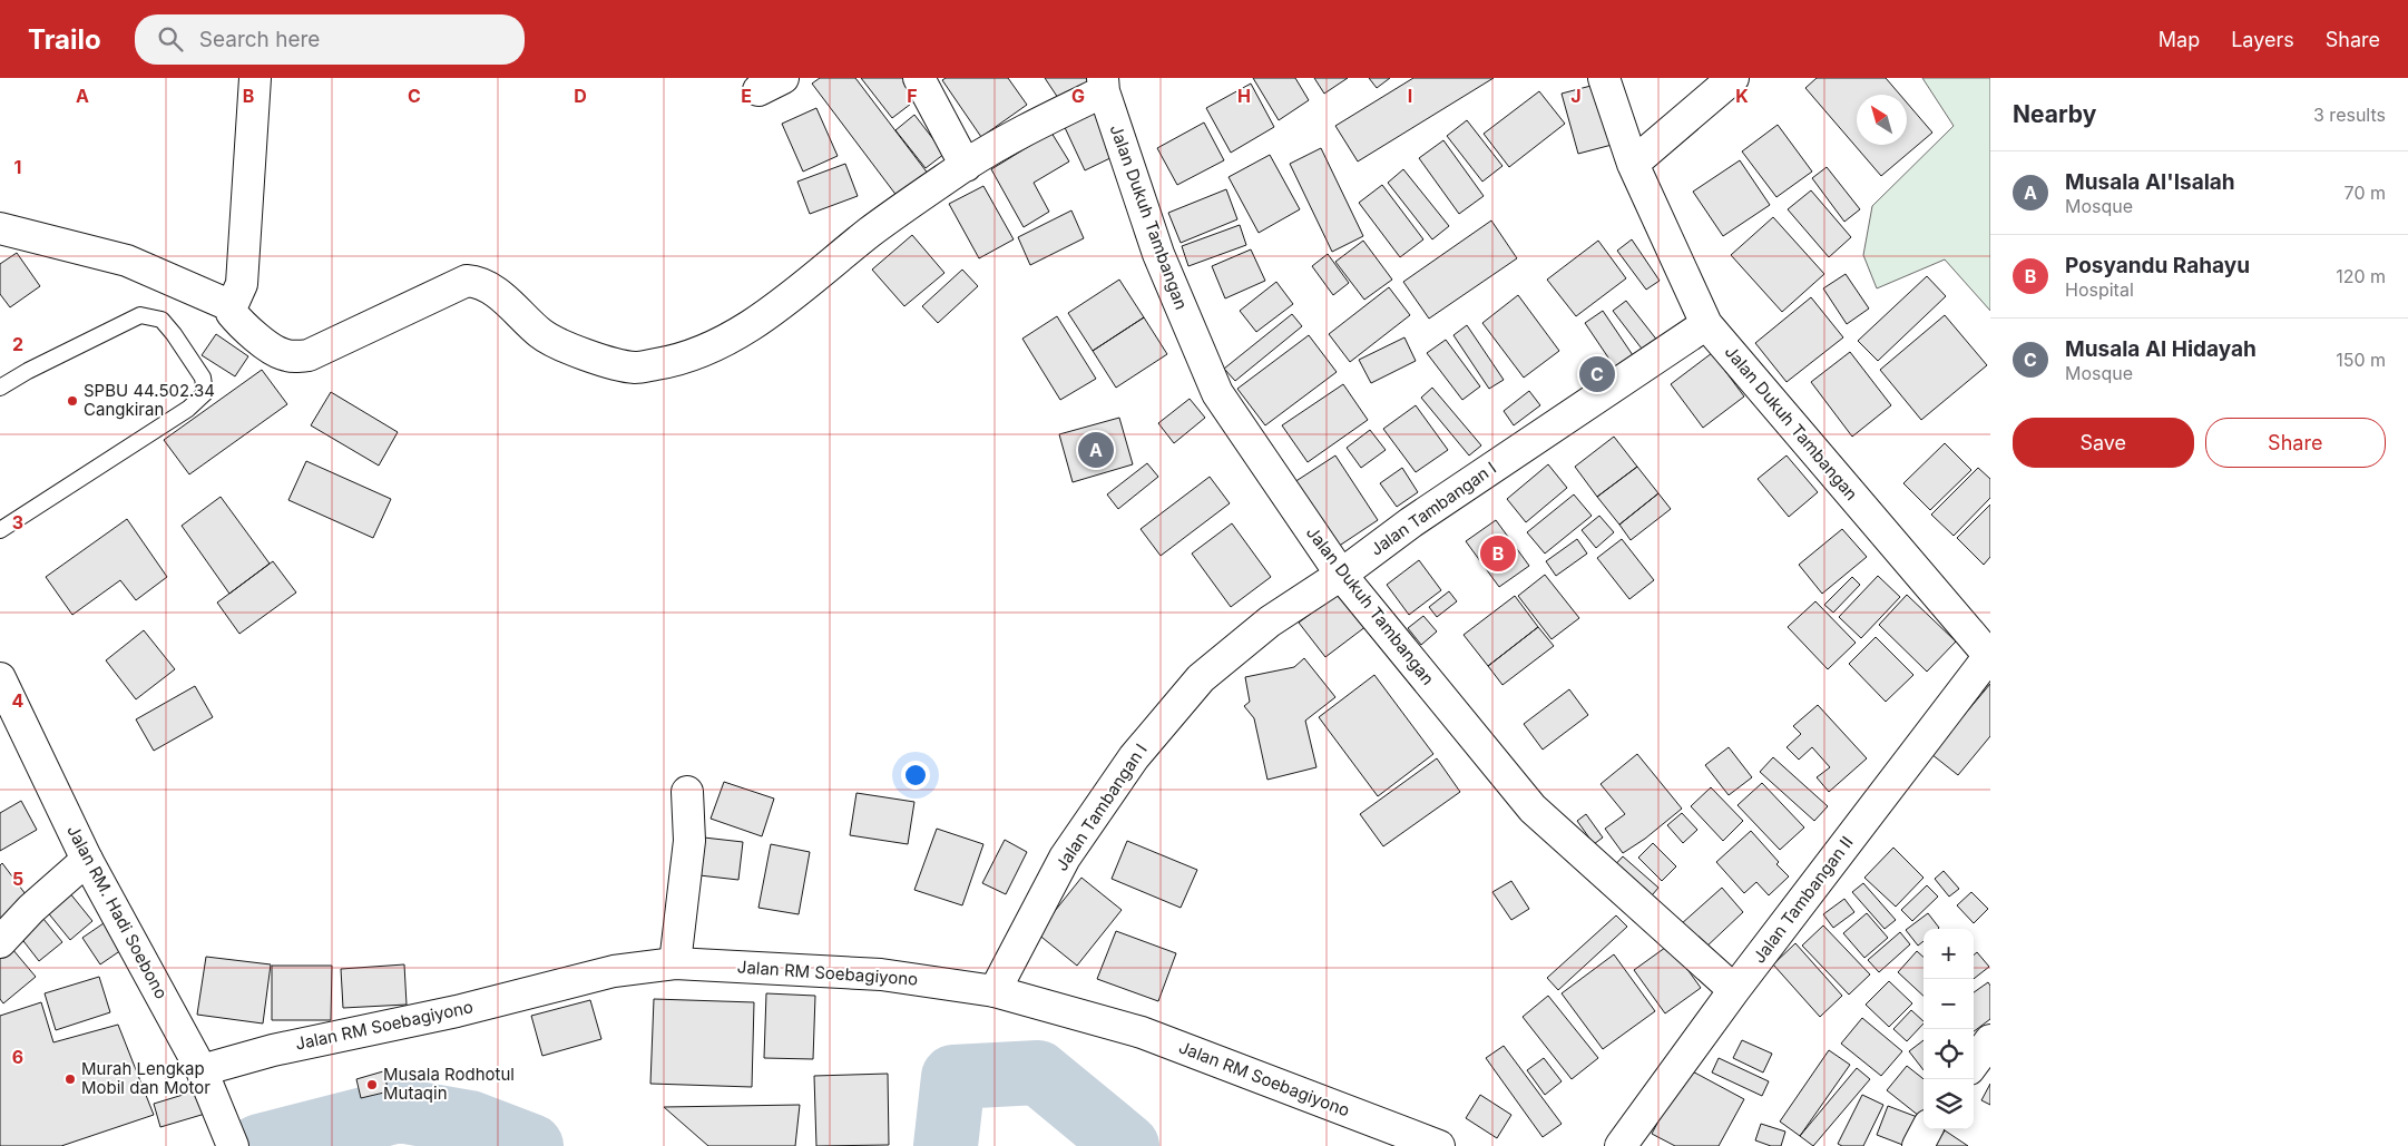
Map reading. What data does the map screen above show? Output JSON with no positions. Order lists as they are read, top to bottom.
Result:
{
  "streets": {
    "street": [
      "Jalan Dukuh Tambangan",
      "Jalan Tambangan I",
      "Jalan Tambangan II",
      "Jalan RM. Hadi Soebono",
      "Jalan RM Soebagiyono"
    ]
  },
  "crossings": [
    ["Jalan Dukuh Tambangan", "Jalan Tambangan I"],
    ["Jalan Dukuh Tambangan", "Jalan Tambangan II"],
    ["Jalan Tambangan I", "Jalan RM Soebagiyono"],
    ["Jalan RM. Hadi Soebono", "Jalan RM Soebagiyono"]
  ],
  "places": ["SPBU 44.502.34 Cangkiran", "Murah Lengkap Mobil dan Motor", "Musala Rodhotul Mutaqin"],
  "north": "top left",
  "page": {
    "header": "Trailo",
    "search": "Search here",
    "nav": ["Map", "Layers", "Share"],
    "heading": ["Nearby", "3 results"],
    "list": [
      {
        "mark": "A",
        "name": "Musala Al'Isalah",
        "note": "Mosque",
        "value": "70 m"
      },
      {
        "mark": "B",
        "name": "Posyandu Rahayu",
        "note": "Hospital",
        "value": "120 m"
      },
      {
        "mark": "C",
        "name": "Musala Al Hidayah",
        "note": "Mosque",
        "value": "150 m"
      }
    ],
    "pins": ["C", "A", "B"],
    "buttons": ["Save", "Share"],
    "map_buttons": ["+", "−"]
  },
  "grid": {
    "columns": [
      "A",
      "B",
      "C",
      "D",
      "E",
      "F",
      "G",
      "H",
      "I",
      "J",
      "K"
    ],
    "rows": [
      "1",
      "2",
      "3",
      "4",
      "5",
      "6"
    ]
  }
}
